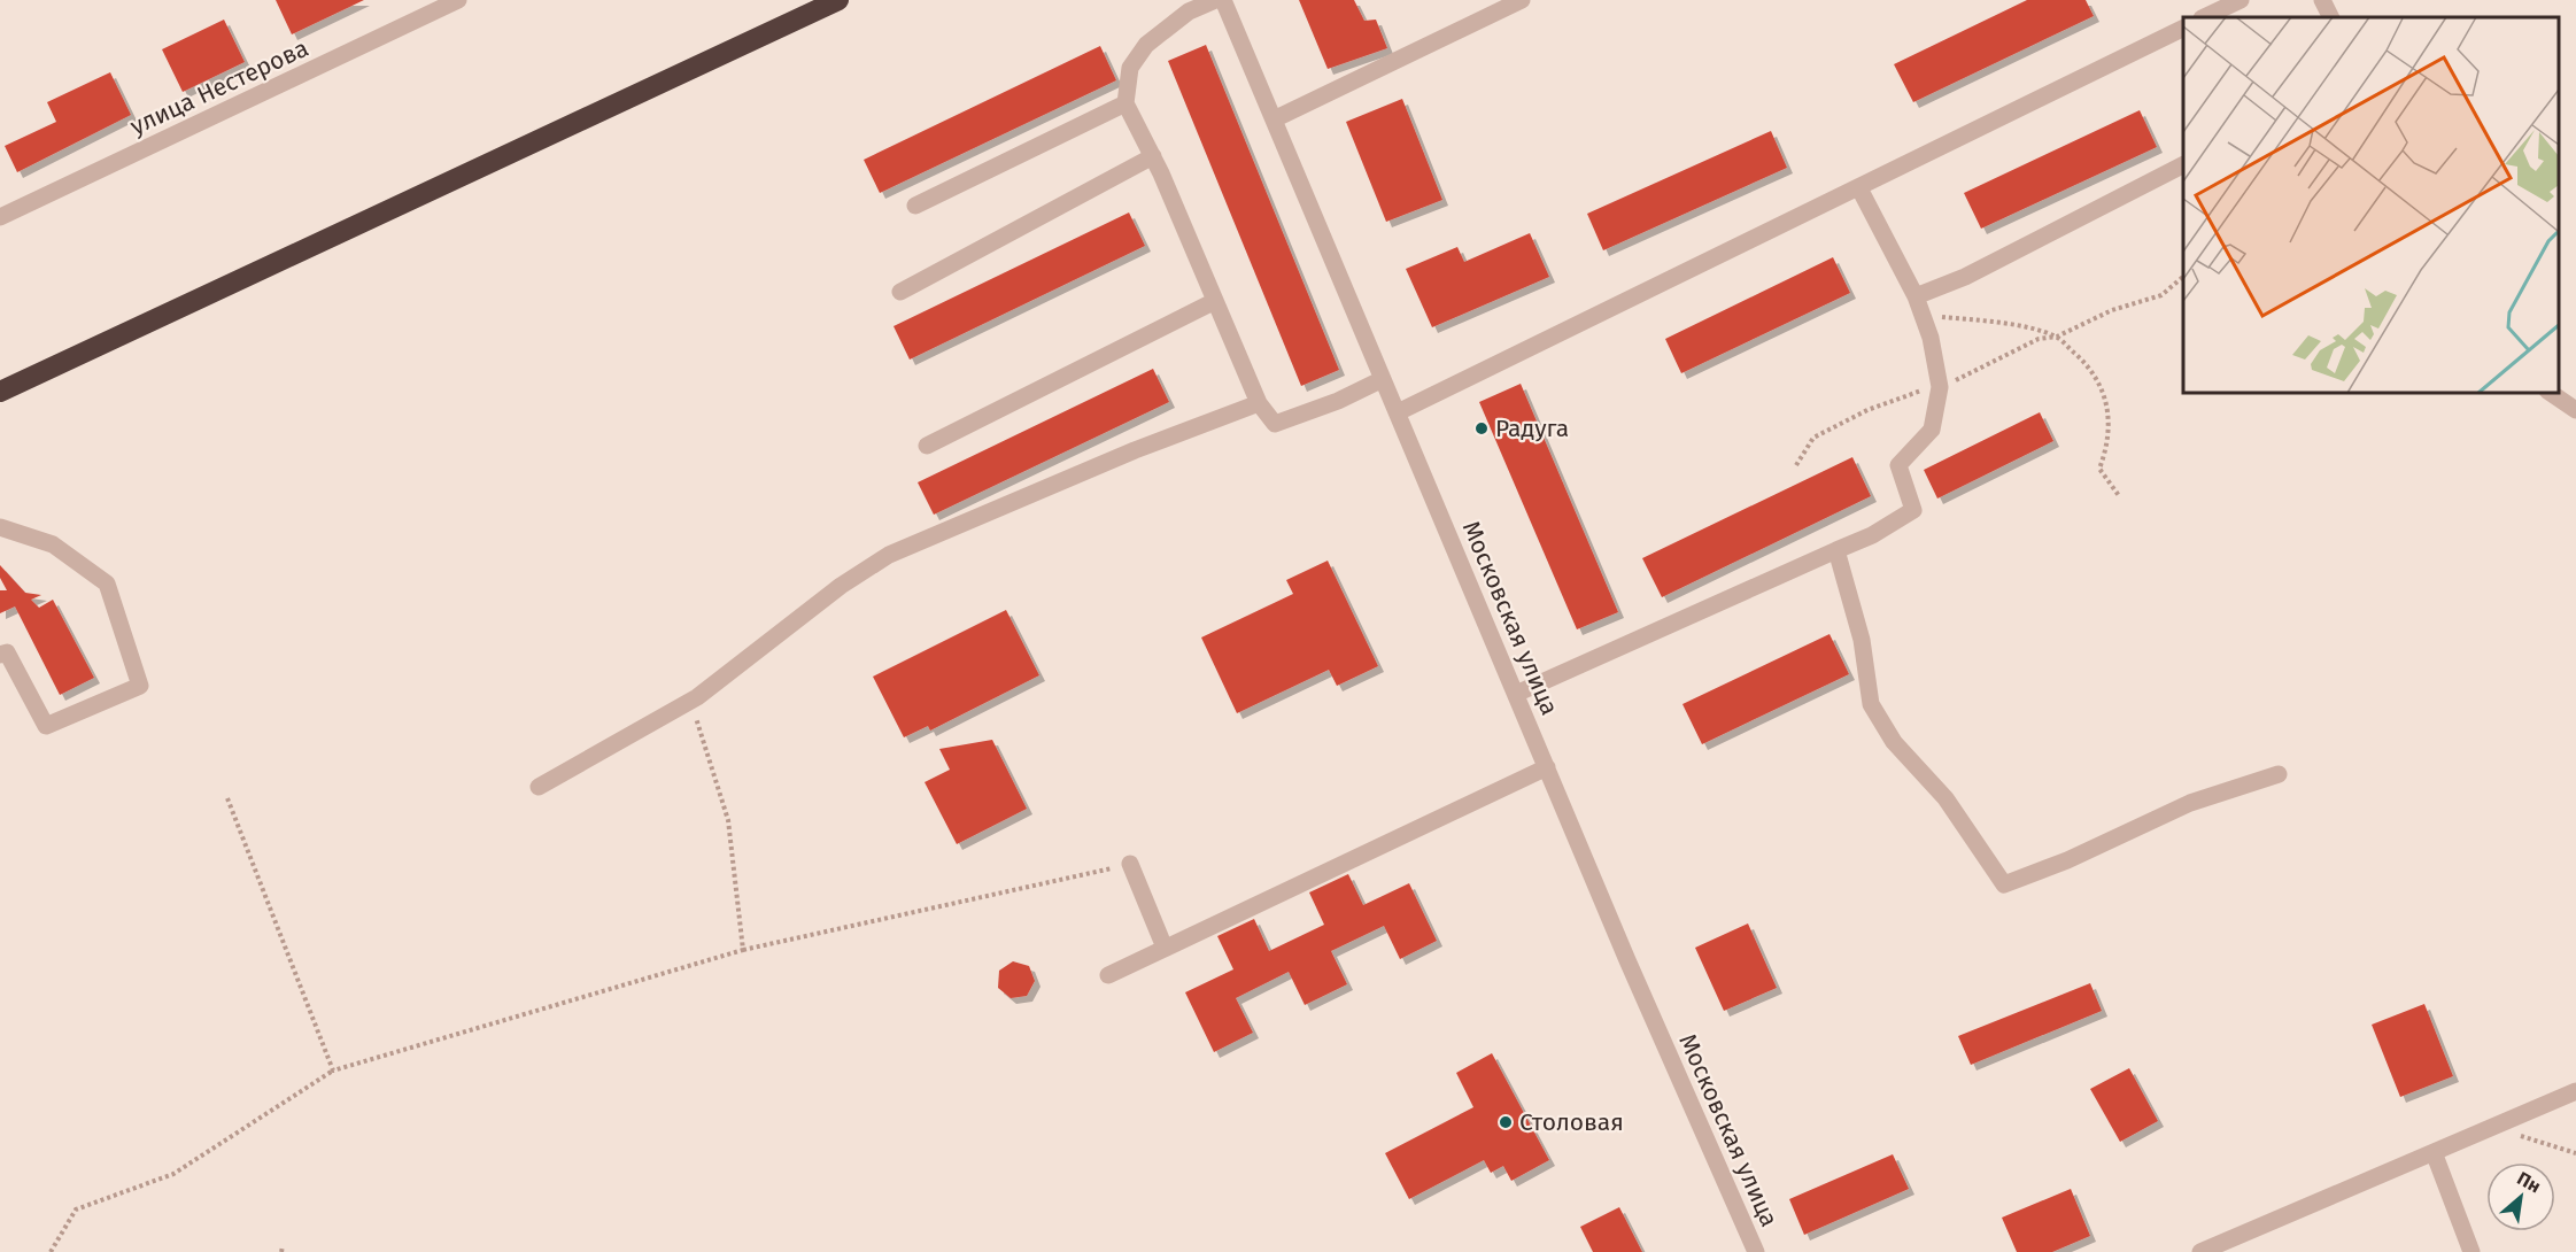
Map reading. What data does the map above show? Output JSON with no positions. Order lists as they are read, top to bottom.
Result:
{
  "streets": {
    "street": ["улица Нестерова", "Московская улица"]
  },
  "places": ["Радуга", "Столовая"],
  "north": "top right"
}
